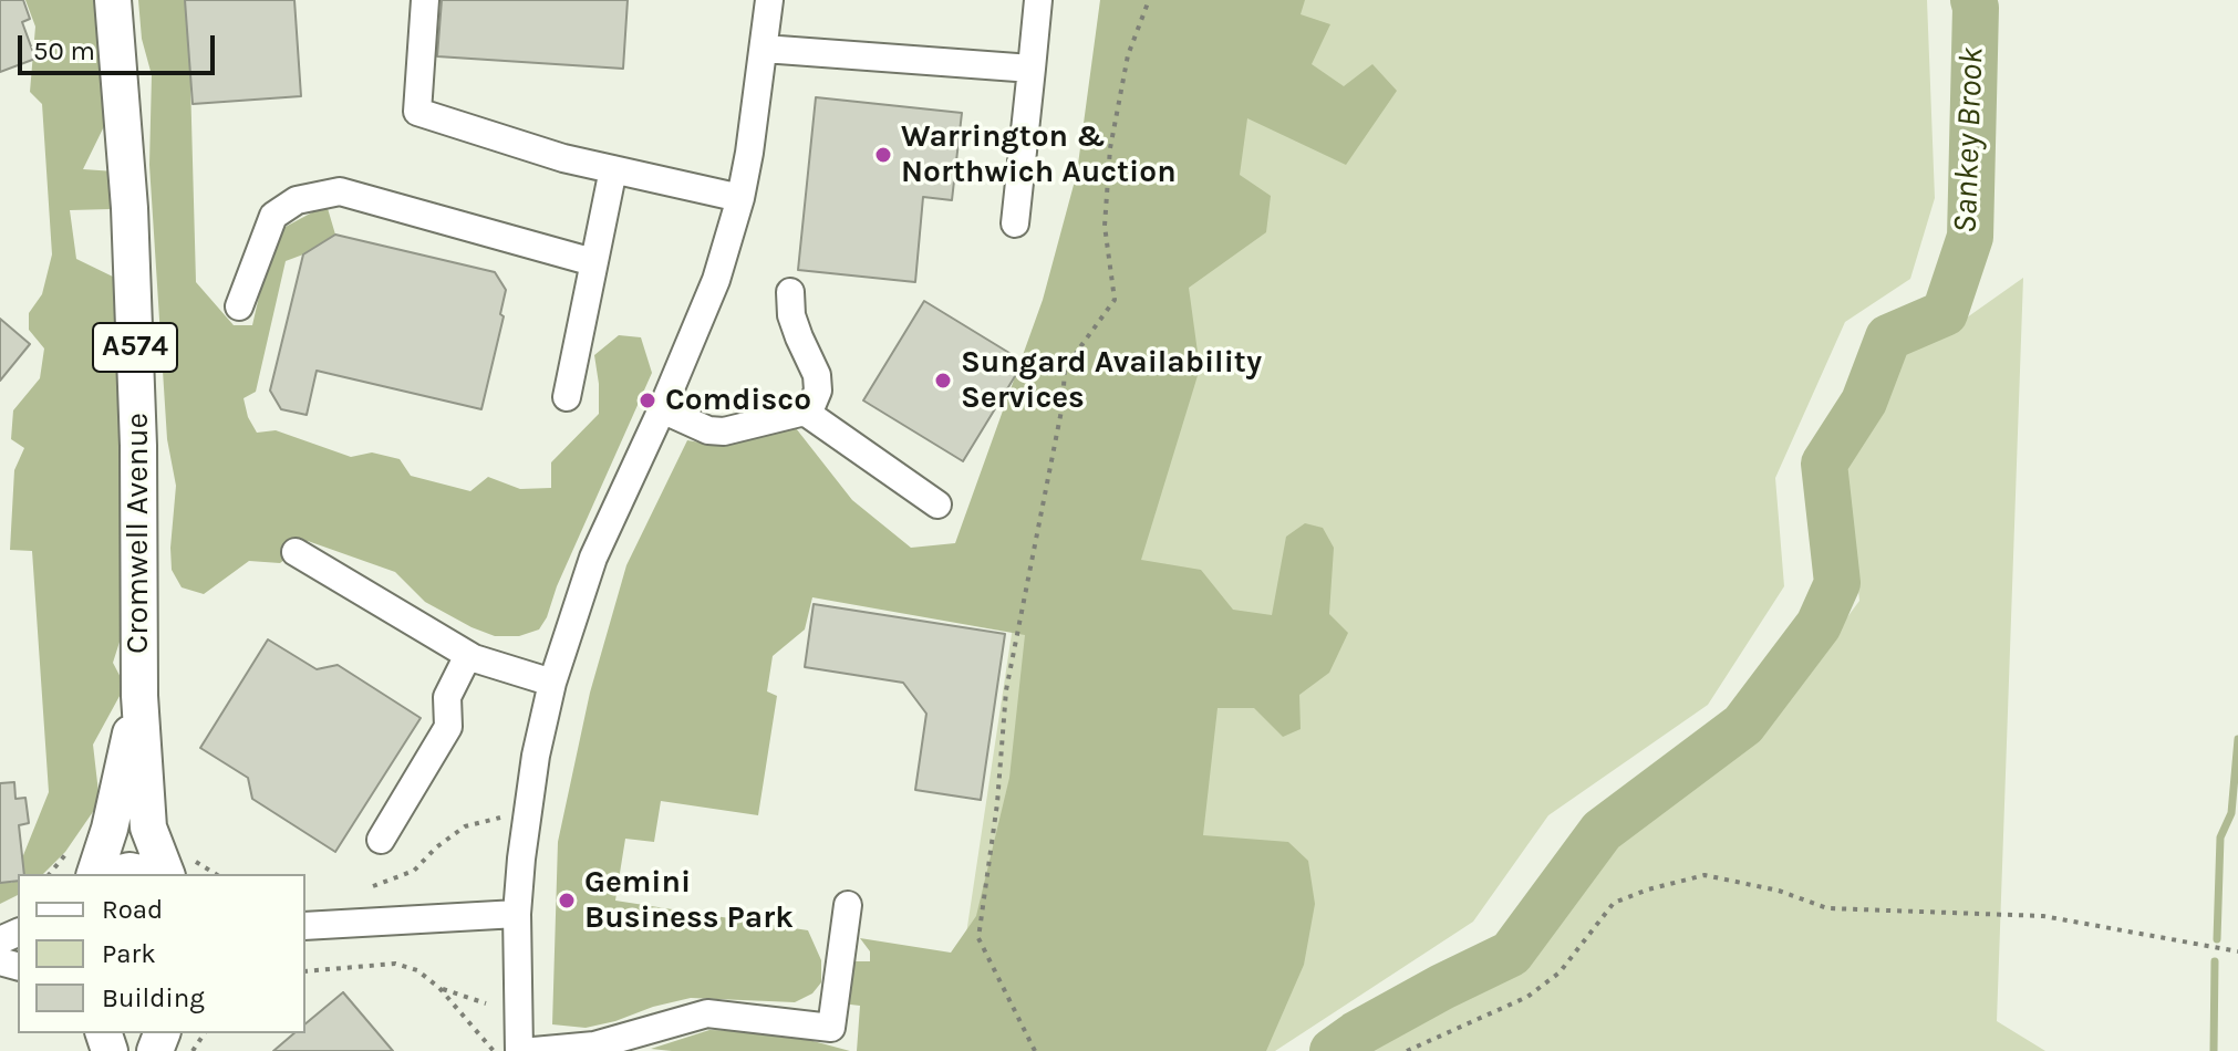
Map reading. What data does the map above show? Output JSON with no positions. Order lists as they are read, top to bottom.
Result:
{
  "streets": {
    "main road": ["A574", "Cromwell Avenue"]
  },
  "water": ["Sankey Brook"],
  "places": [
    "Warrington & Northwich Auction",
    "Sungard Availability Services",
    "Comdisco",
    "Gemini Business Park"
  ],
  "legend": ["Road", "Park", "Building"],
  "scale_bar": "50 m"
}
